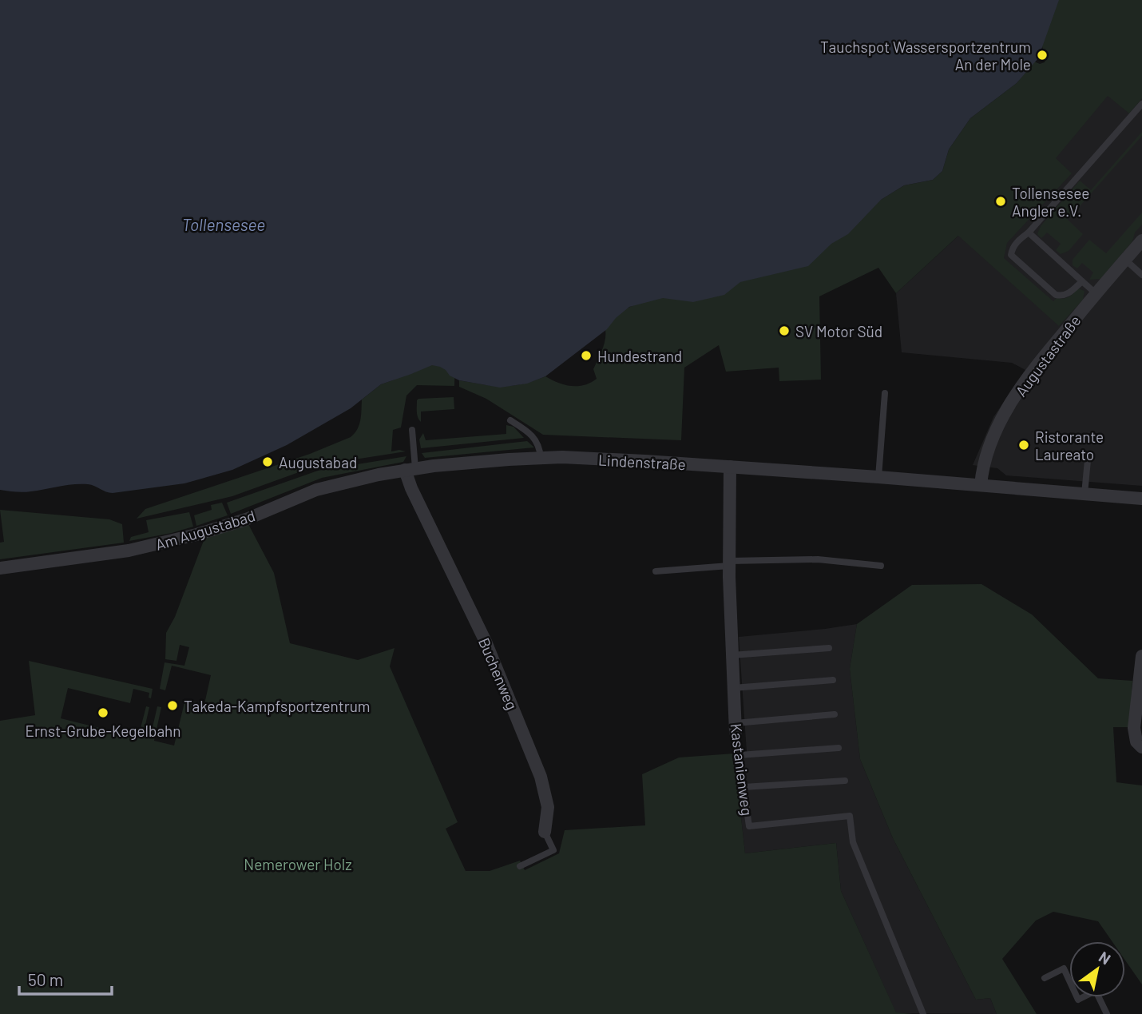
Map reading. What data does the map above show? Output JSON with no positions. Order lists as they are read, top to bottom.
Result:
{
  "streets": {
    "street": [
      "Augustastraße",
      "Lindenstraße",
      "Am Augustabad",
      "Buchenweg",
      "Kastanienweg"
    ]
  },
  "crossings": [
    ["Augustastraße", "Lindenstraße"],
    ["Lindenstraße", "Am Augustabad"],
    ["Lindenstraße", "Buchenweg"],
    ["Lindenstraße", "Kastanienweg"],
    ["Am Augustabad", "Buchenweg"]
  ],
  "water": ["Tollensesee"],
  "parks": ["Nemerower Holz"],
  "places": [
    "Tauchspot Wassersportzentrum An der Mole",
    "Tollensesee Angler e.V.",
    "SV Motor Süd",
    "Hundestrand",
    "Ristorante Laureato",
    "Augustabad",
    "Takeda-Kampfsportzentrum",
    "Ernst-Grube-Kegelbahn"
  ],
  "scale_bar": "50 m",
  "north": "top right"
}
